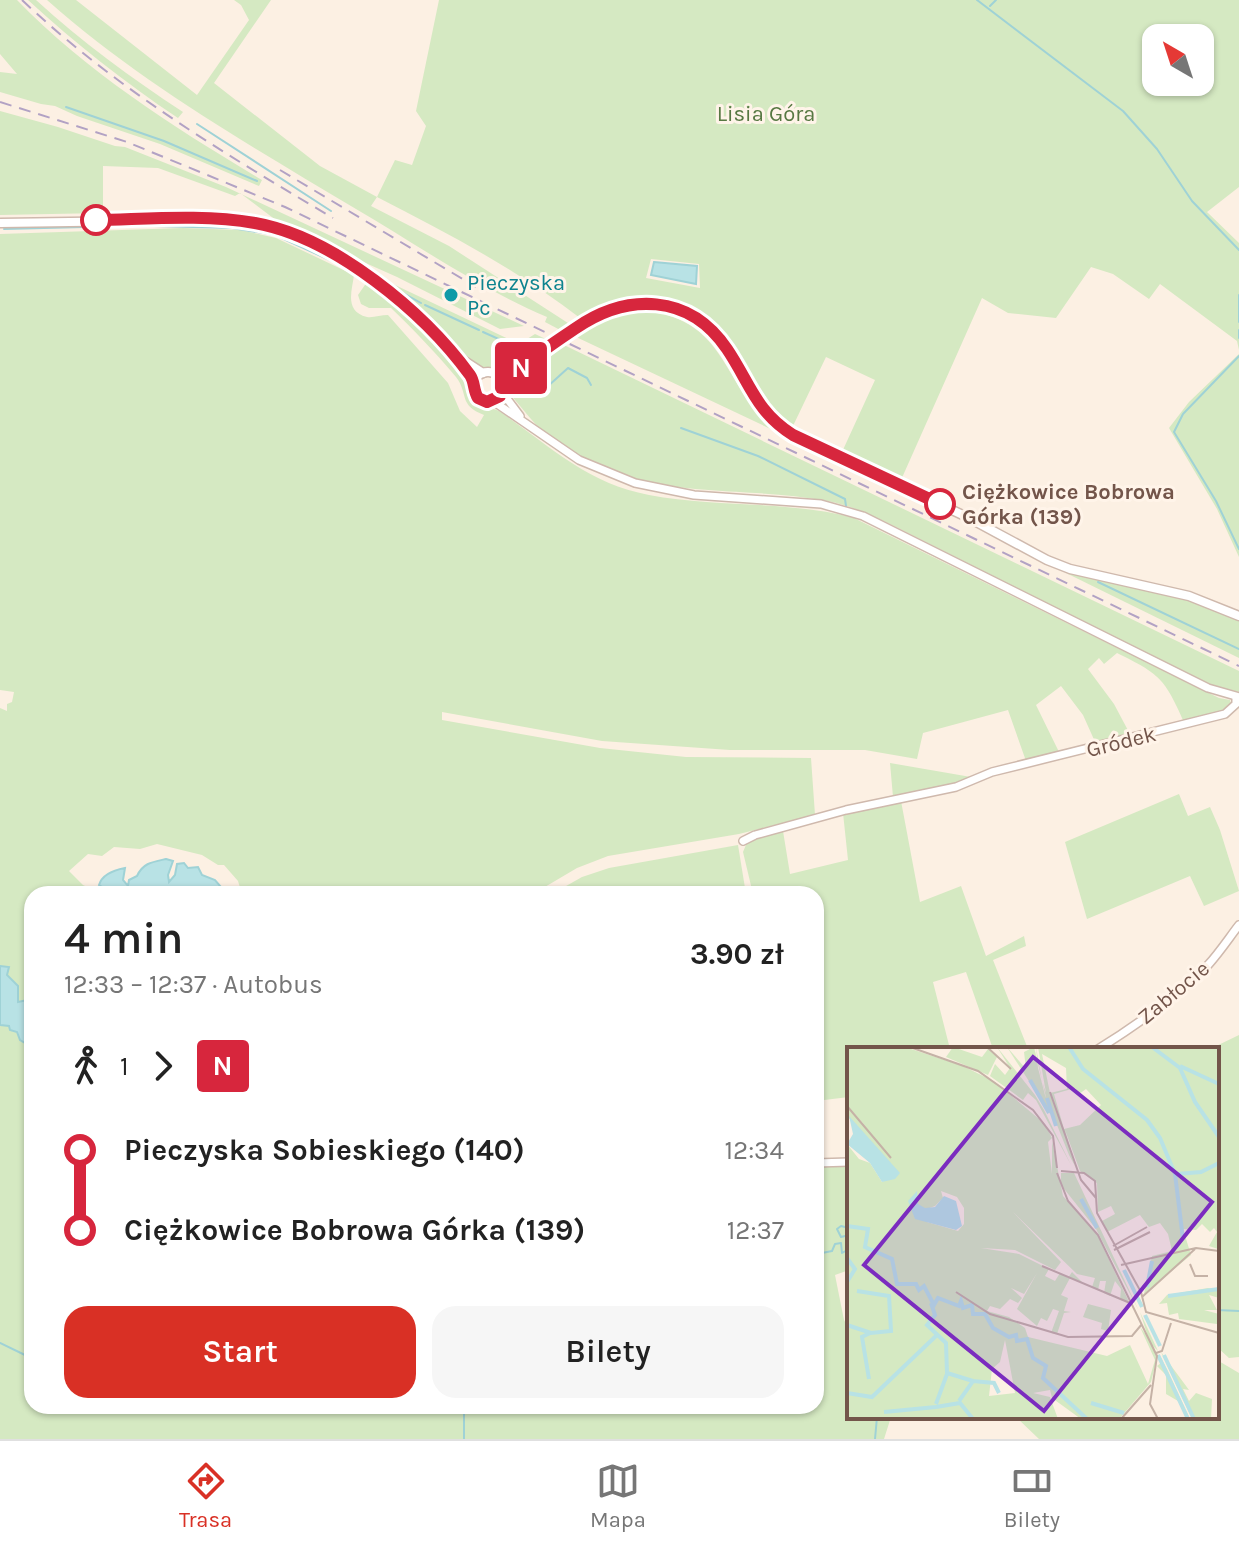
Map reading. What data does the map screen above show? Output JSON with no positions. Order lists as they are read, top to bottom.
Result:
{
  "streets": {
    "street": ["Gródek", "Zabłocie"]
  },
  "parks": ["Lisia Góra"],
  "places": ["Pieczyska Pc", "Ciężkowice Bobrowa Górka (139)"],
  "lines": ["bus line N"],
  "north": "top left",
  "page": {
    "on_map": "N",
    "heading": ["4 min", "12:33 – 12:37 · Autobus", "3.90 zł"],
    "legs": ["1", "N"],
    "list": [
      {
        "name": "Pieczyska Sobieskiego (140)",
        "value": "12:34"
      },
      {
        "name": "Ciężkowice Bobrowa Górka (139)",
        "value": "12:37"
      }
    ],
    "buttons": ["Start", "Bilety"],
    "tabs": ["Trasa", "Mapa", "Bilety"]
  }
}
